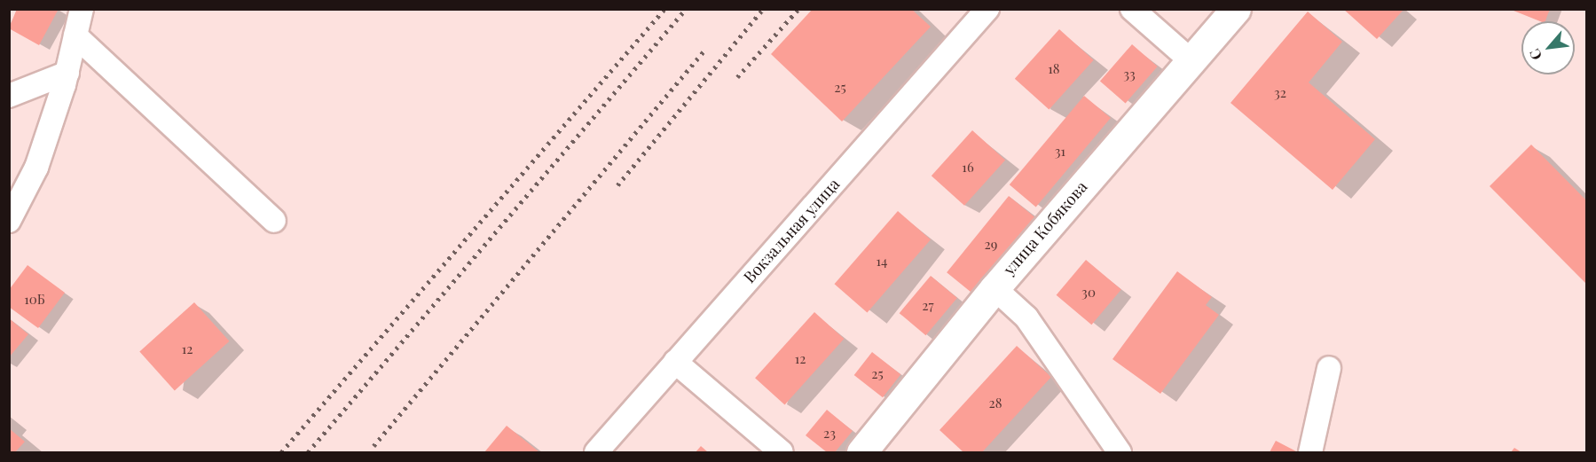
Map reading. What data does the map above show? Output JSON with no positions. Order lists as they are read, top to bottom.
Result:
{
  "streets": {
    "street": ["улица Кобякова", "Вокзальная улица"]
  },
  "house_numbers": [
    "18",
    "33",
    "25",
    "32",
    "31",
    "16",
    "29",
    "14",
    "30",
    "10Б",
    "27",
    "12",
    "12",
    "25",
    "28",
    "23"
  ],
  "north": "bottom left"
}
